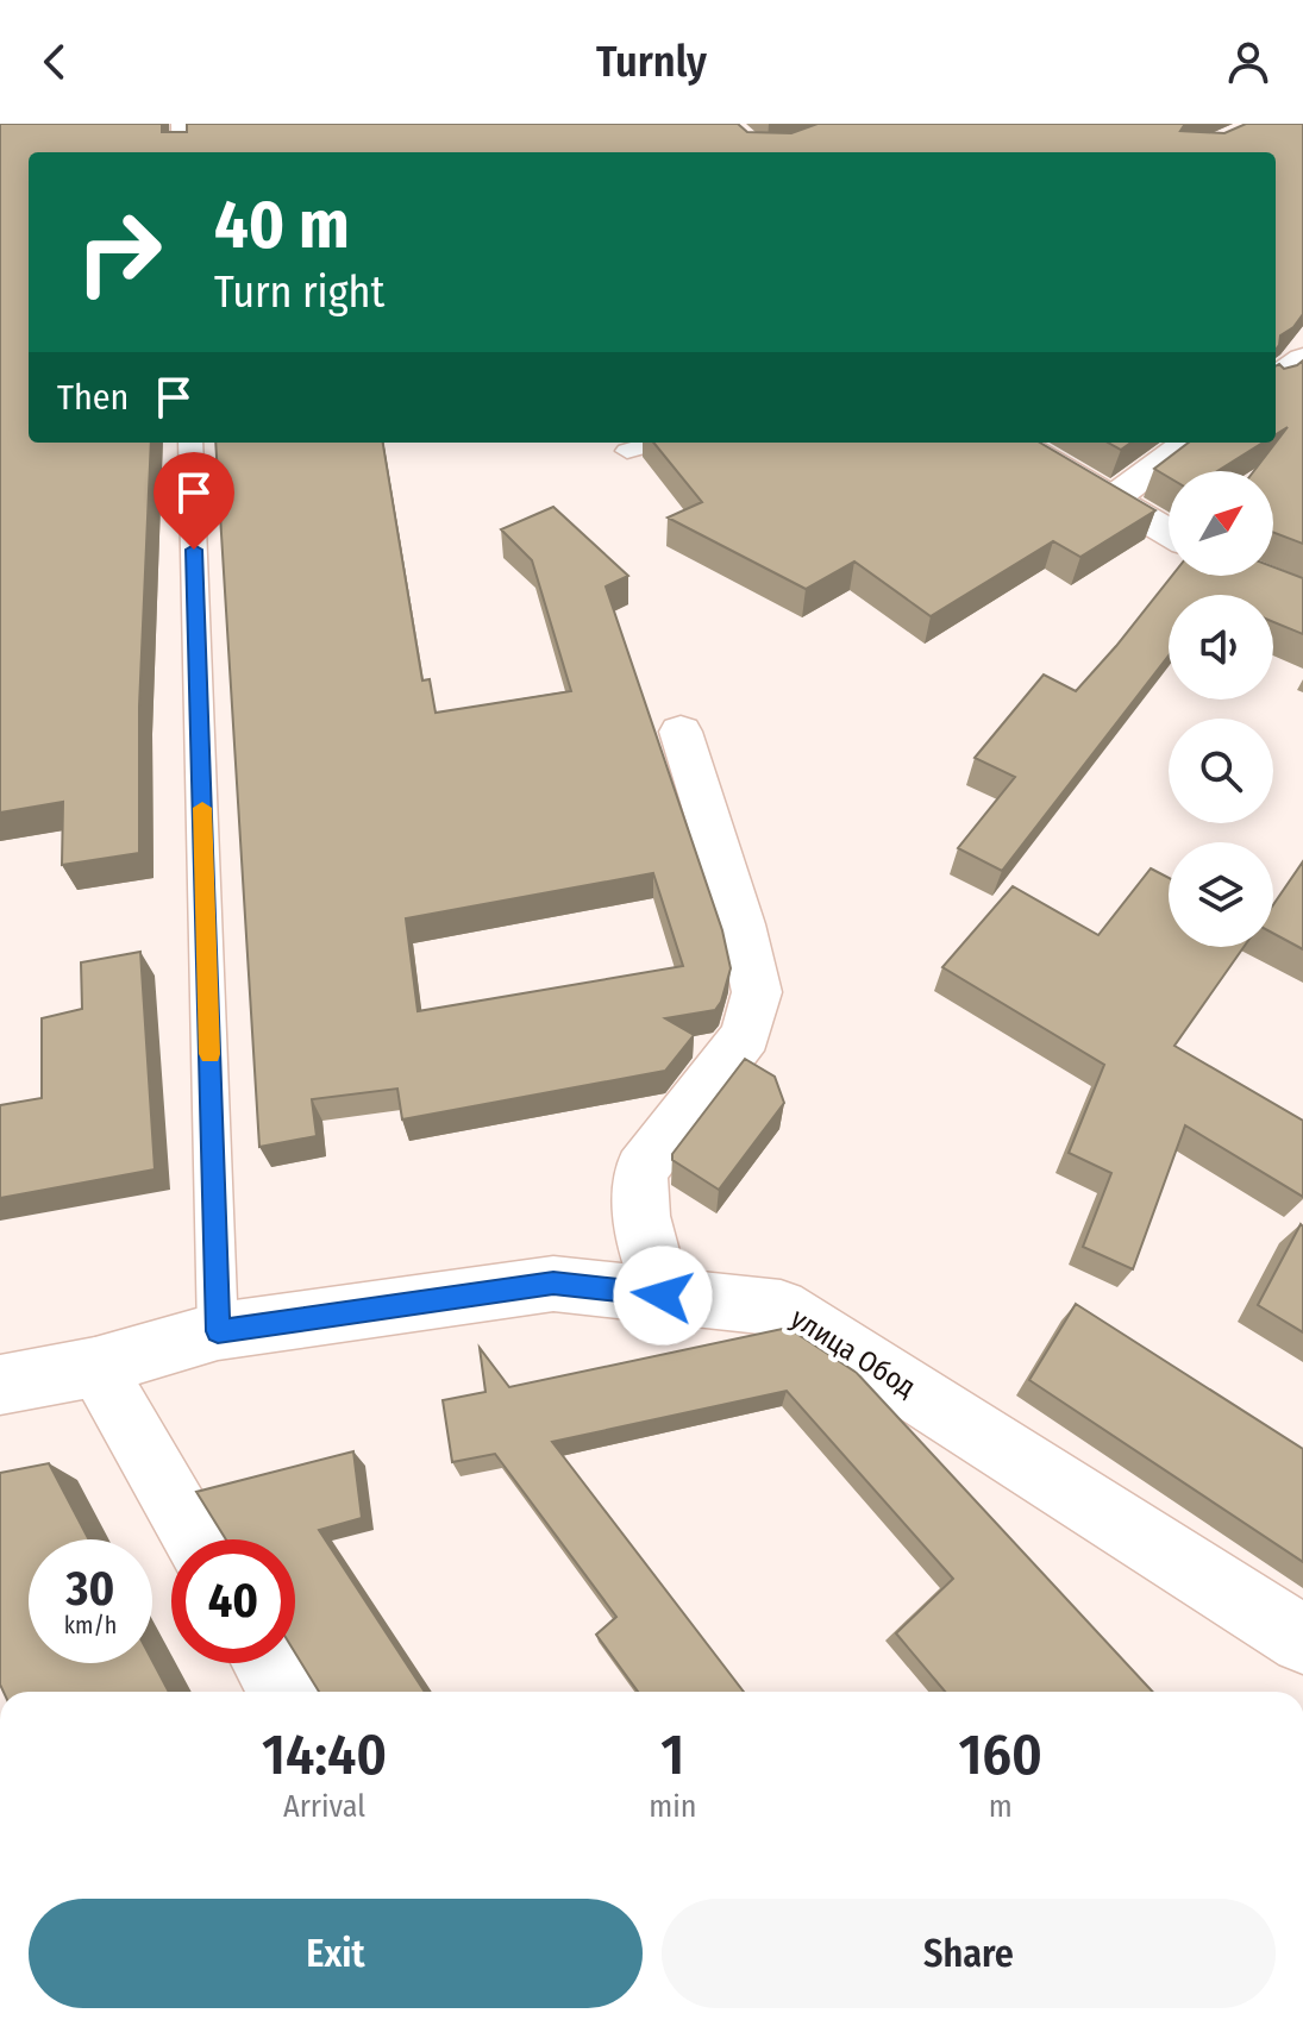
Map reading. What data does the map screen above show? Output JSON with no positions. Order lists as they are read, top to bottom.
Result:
{
  "streets": {
    "street": ["улица Обод"]
  },
  "north": "top right",
  "page": {
    "header": "Turnly",
    "turn": ["40 m", "Turn right"],
    "then": "Then",
    "speed": "30 km/h",
    "limit": "40",
    "eta": [
      "14:40",
      "Arrival",
      "1",
      "min",
      "160",
      "m"
    ],
    "buttons": ["Exit", "Share"]
  }
}
